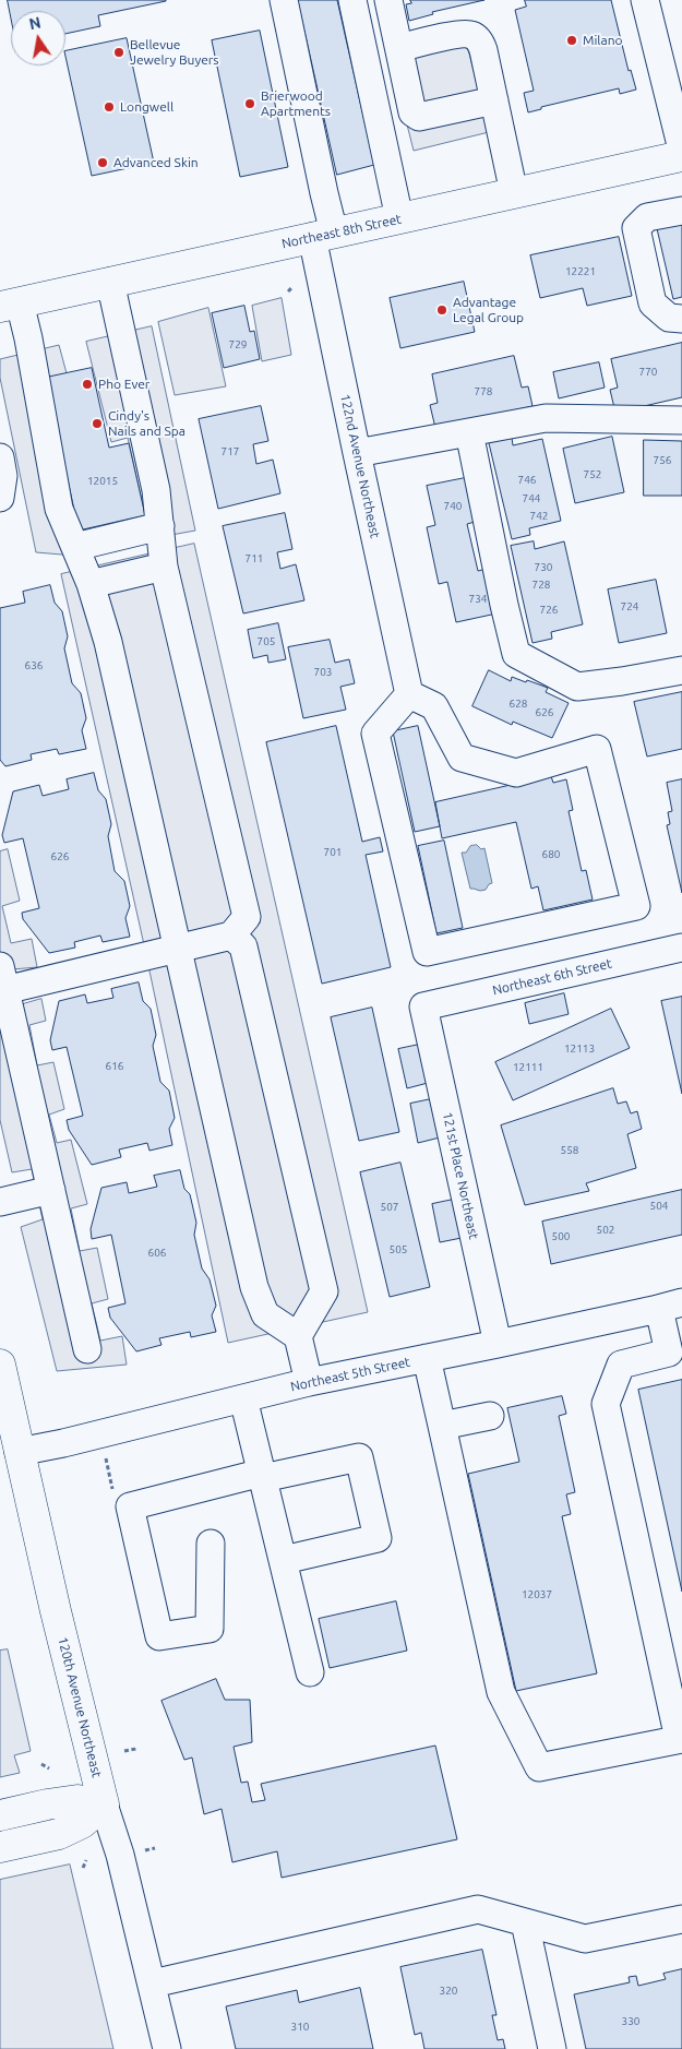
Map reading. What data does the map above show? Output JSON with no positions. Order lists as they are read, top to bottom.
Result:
{
  "streets": {
    "main road": ["Northeast 8th Street", "120th Avenue Northeast"],
    "street": [
      "122nd Avenue Northeast",
      "Northeast 6th Street",
      "121st Place Northeast",
      "Northeast 5th Street"
    ]
  },
  "crossings": [
    ["Northeast 8th Street", "122nd Avenue Northeast"],
    ["Northeast 6th Street", "121st Place Northeast"],
    ["121st Place Northeast", "Northeast 5th Street"],
    ["Northeast 5th Street", "120th Avenue Northeast"]
  ],
  "places": [
    "Milano",
    "Bellevue Jewelry Buyers",
    "Brierwood Apartments",
    "Longwell",
    "Advanced Skin",
    "Advantage Legal Group",
    "Pho Ever",
    "Cindy's Nails and Spa"
  ],
  "house_numbers": [
    "12221",
    "729",
    "770",
    "778",
    "717",
    "756",
    "752",
    "746",
    "12015",
    "744",
    "740",
    "742",
    "711",
    "730",
    "728",
    "734",
    "724",
    "726",
    "705",
    "636",
    "703",
    "628",
    "626",
    "701",
    "680",
    "626",
    "12113",
    "616",
    "12111",
    "558",
    "504",
    "507",
    "502",
    "500",
    "505",
    "606",
    "12037",
    "320",
    "330",
    "310"
  ],
  "north": "top"
}
